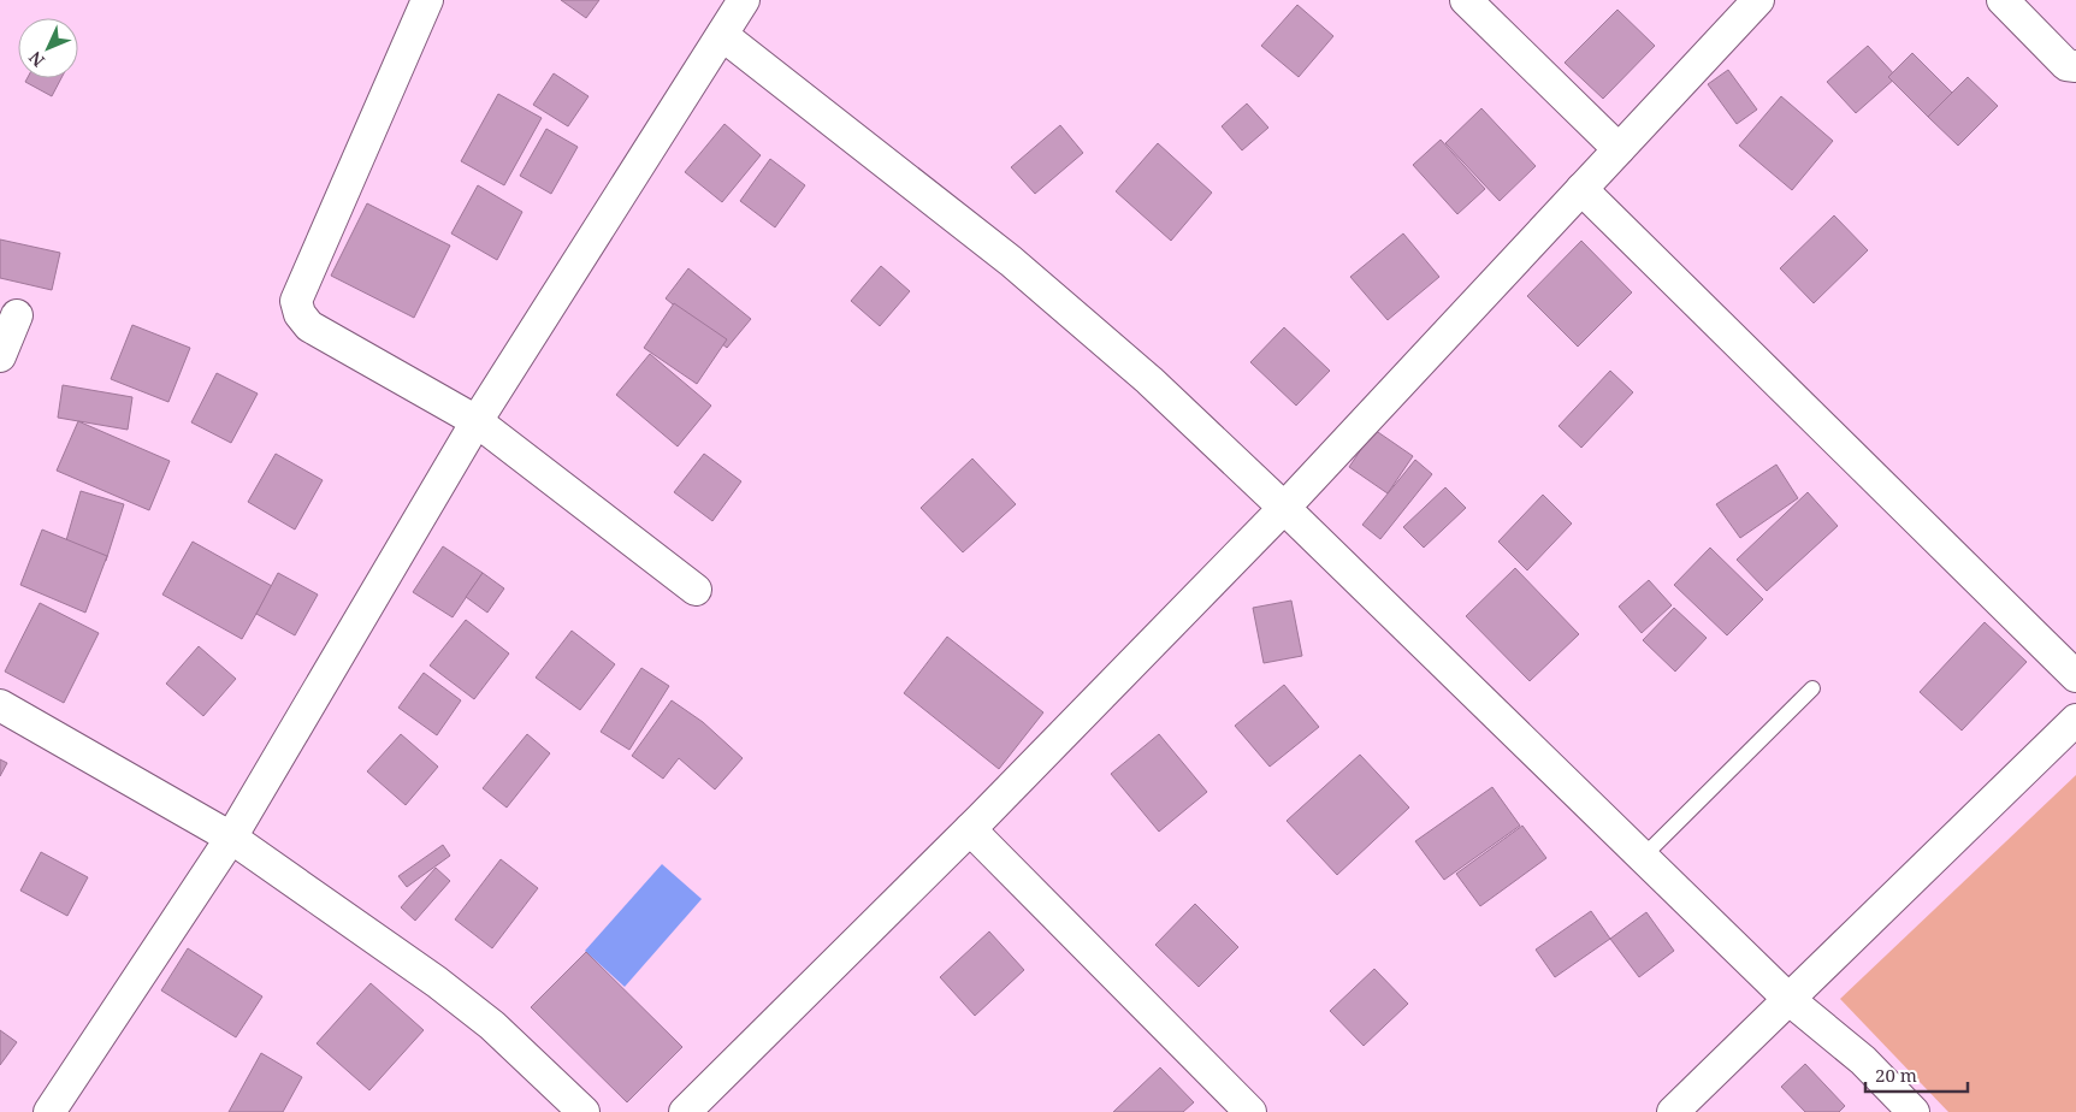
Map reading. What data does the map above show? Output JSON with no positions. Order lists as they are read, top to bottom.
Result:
{
  "scale_bar": "20 m",
  "north": "bottom left"
}
